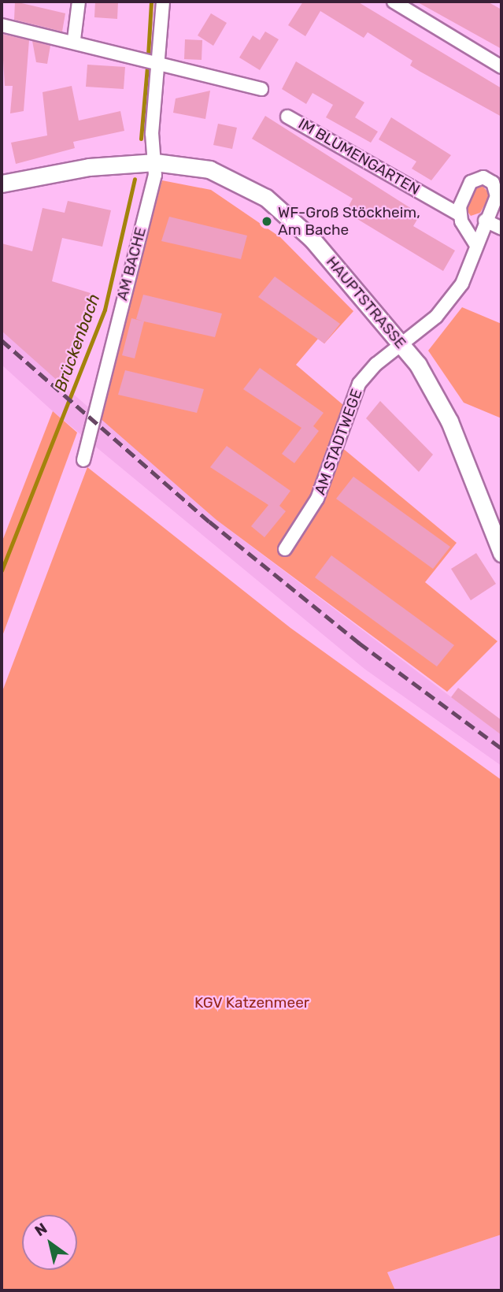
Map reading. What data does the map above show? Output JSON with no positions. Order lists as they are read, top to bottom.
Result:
{
  "streets": {
    "street": [
      "IM BLUMENGARTEN",
      "AM BACHE",
      "HAUPTSTRASSE",
      "AM STADTWEGE"
    ]
  },
  "crossings": [
    ["AM BACHE", "HAUPTSTRASSE"],
    ["HAUPTSTRASSE", "AM STADTWEGE"]
  ],
  "water": ["Brückenbach"],
  "parks": ["KGV Katzenmeer"],
  "places": ["WF-Groß Stöckheim, Am Bache"],
  "north": "top left"
}
